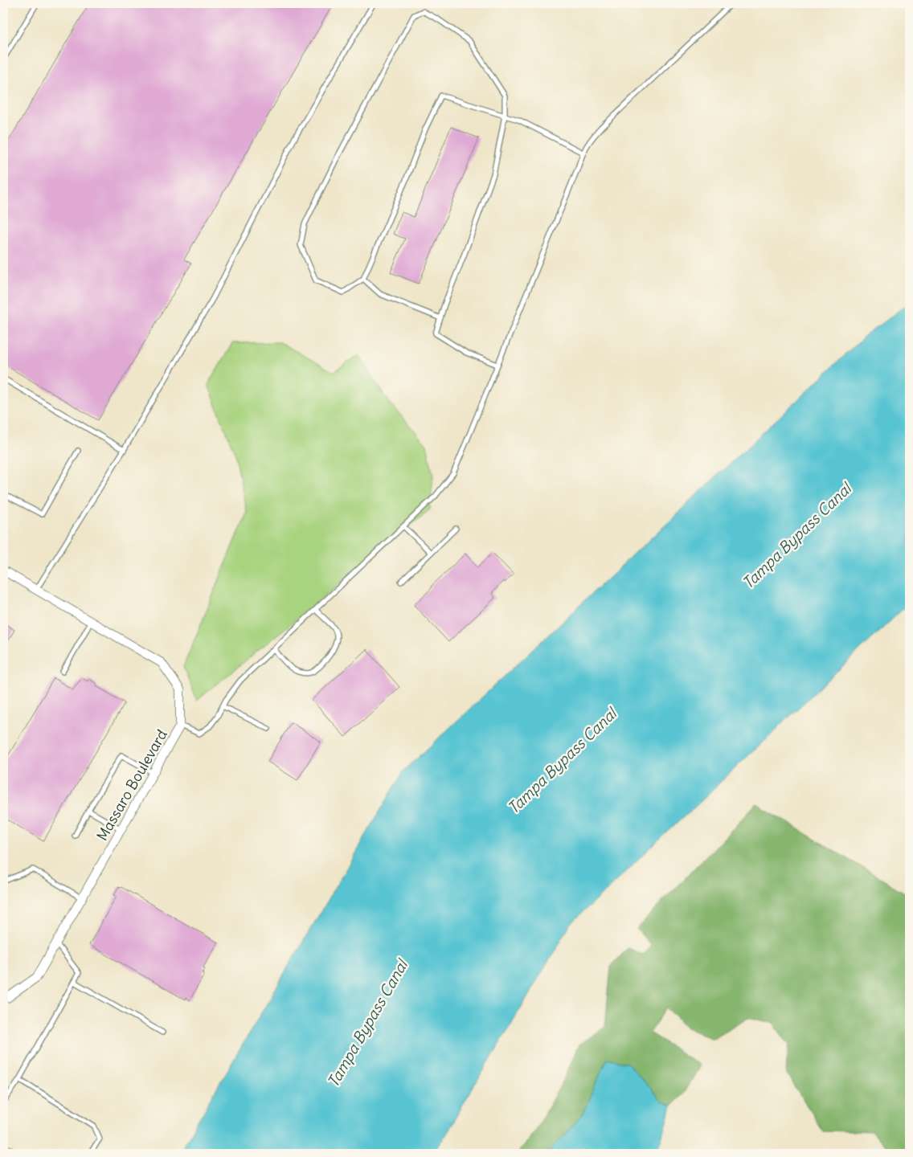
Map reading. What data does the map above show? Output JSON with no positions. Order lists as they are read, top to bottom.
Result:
{
  "streets": {
    "street": ["Massaro Boulevard"]
  },
  "water": ["Tampa Bypass Canal"]
}
